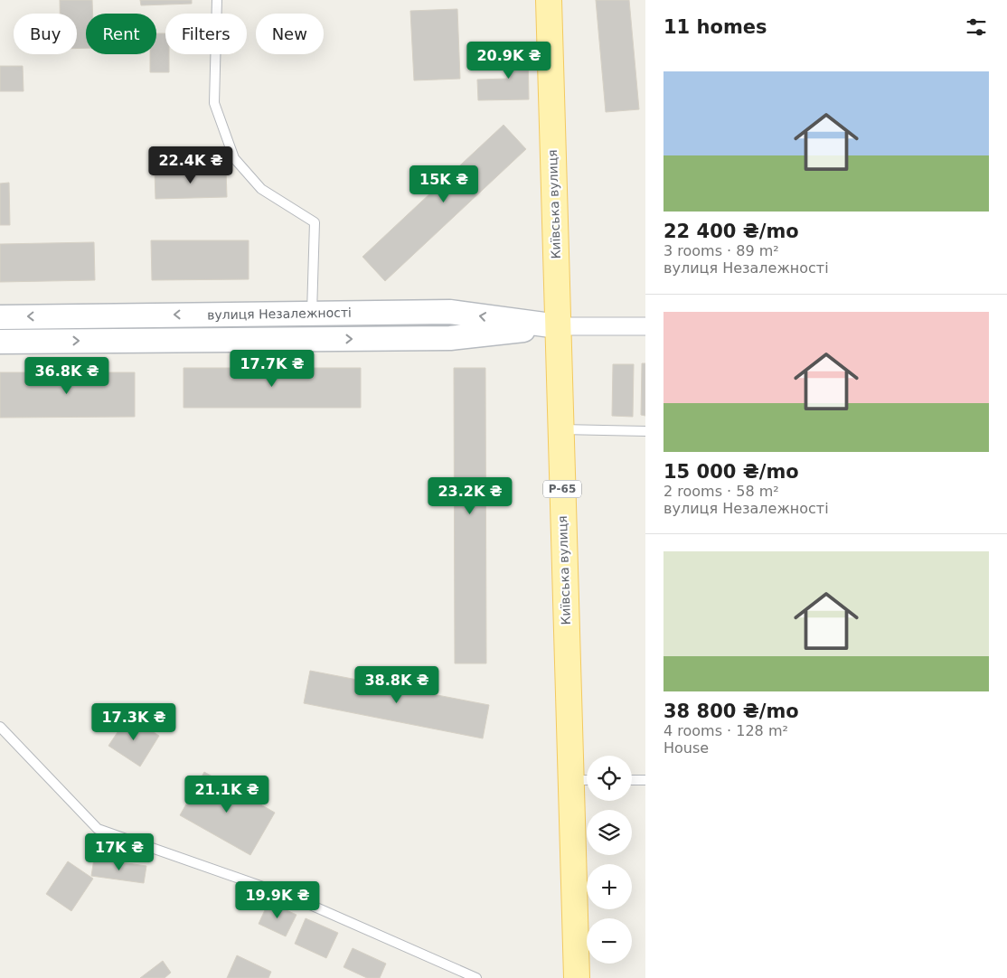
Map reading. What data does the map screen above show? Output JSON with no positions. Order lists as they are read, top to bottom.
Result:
{
  "streets": {
    "main road": ["Київська вулиця", "Р-65"],
    "street": ["вулиця Незалежності"]
  },
  "crossings": [
    ["Київська вулиця", "вулиця Незалежності"]
  ],
  "page": {
    "heading": "11 homes",
    "chip": [
      "Buy",
      "Rent",
      "Filters",
      "New"
    ],
    "price": [
      "20.9K ₴",
      "22.4K ₴",
      "15K ₴",
      "17.7K ₴",
      "36.8K ₴",
      "23.2K ₴",
      "38.8K ₴",
      "17.3K ₴",
      "21.1K ₴",
      "17K ₴",
      "19.9K ₴"
    ],
    "list": [
      {
        "name": "22 400 ₴/mo",
        "note": "3 rooms · 89 m² · вулиця Незалежності"
      },
      {
        "name": "15 000 ₴/mo",
        "note": "2 rooms · 58 m² · вулиця Незалежності"
      },
      {
        "name": "38 800 ₴/mo",
        "note": "4 rooms · 128 m² · House"
      }
    ],
    "map_buttons": ["+", "−"]
  }
}
